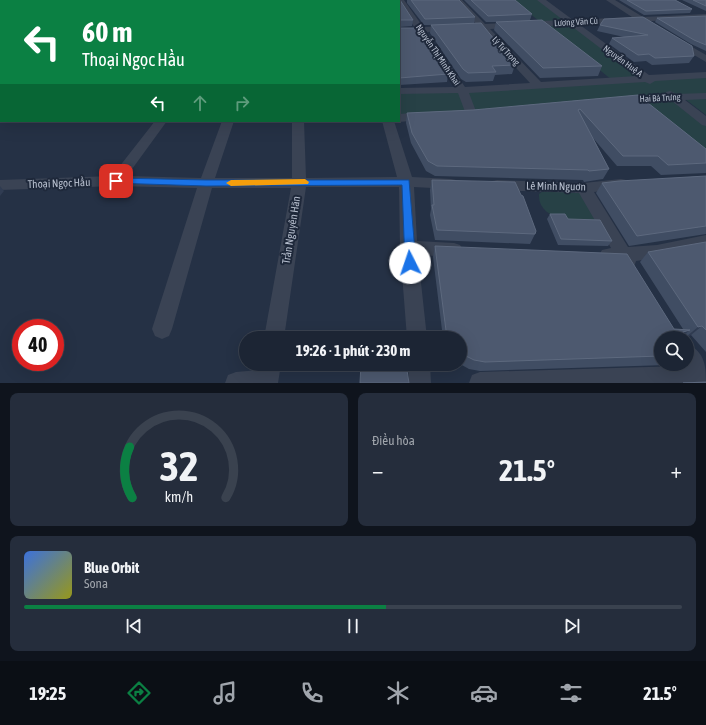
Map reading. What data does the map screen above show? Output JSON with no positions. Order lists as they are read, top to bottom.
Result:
{
  "streets": {
    "street": [
      "Lương Vãn Cù",
      "Lý Tự Trọng",
      "Nguyễn Thị Minh Khai",
      "Nguyễn Huệ A",
      "Hai Bà Trưng",
      "Thoại Ngọc Hầu",
      "Lê Minh Nguơn",
      "Trần Nguyên Hãn"
    ]
  },
  "crossings": [
    ["Lương Vãn Cù", "Lý Tự Trọng"],
    ["Lương Vãn Cù", "Nguyễn Thị Minh Khai"],
    ["Lương Vãn Cù", "Nguyễn Huệ A"],
    ["Lý Tự Trọng", "Hai Bà Trưng"],
    ["Nguyễn Thị Minh Khai", "Hai Bà Trưng"],
    ["Nguyễn Huệ A", "Hai Bà Trưng"],
    ["Thoại Ngọc Hầu", "Trần Nguyên Hãn"]
  ],
  "page": {
    "turn": ["60 m", "Thoại Ngọc Hầu"],
    "limit": "40",
    "trip": "19:26 · 1 phút · 230 m",
    "tile": "Điều hòa",
    "heat": ["−", "21.5°", "+"],
    "song": ["Blue Orbit", "Sona"],
    "tabs": ["19:25", "21.5°"],
    "gauge": ["32", "km/h"]
  }
}
